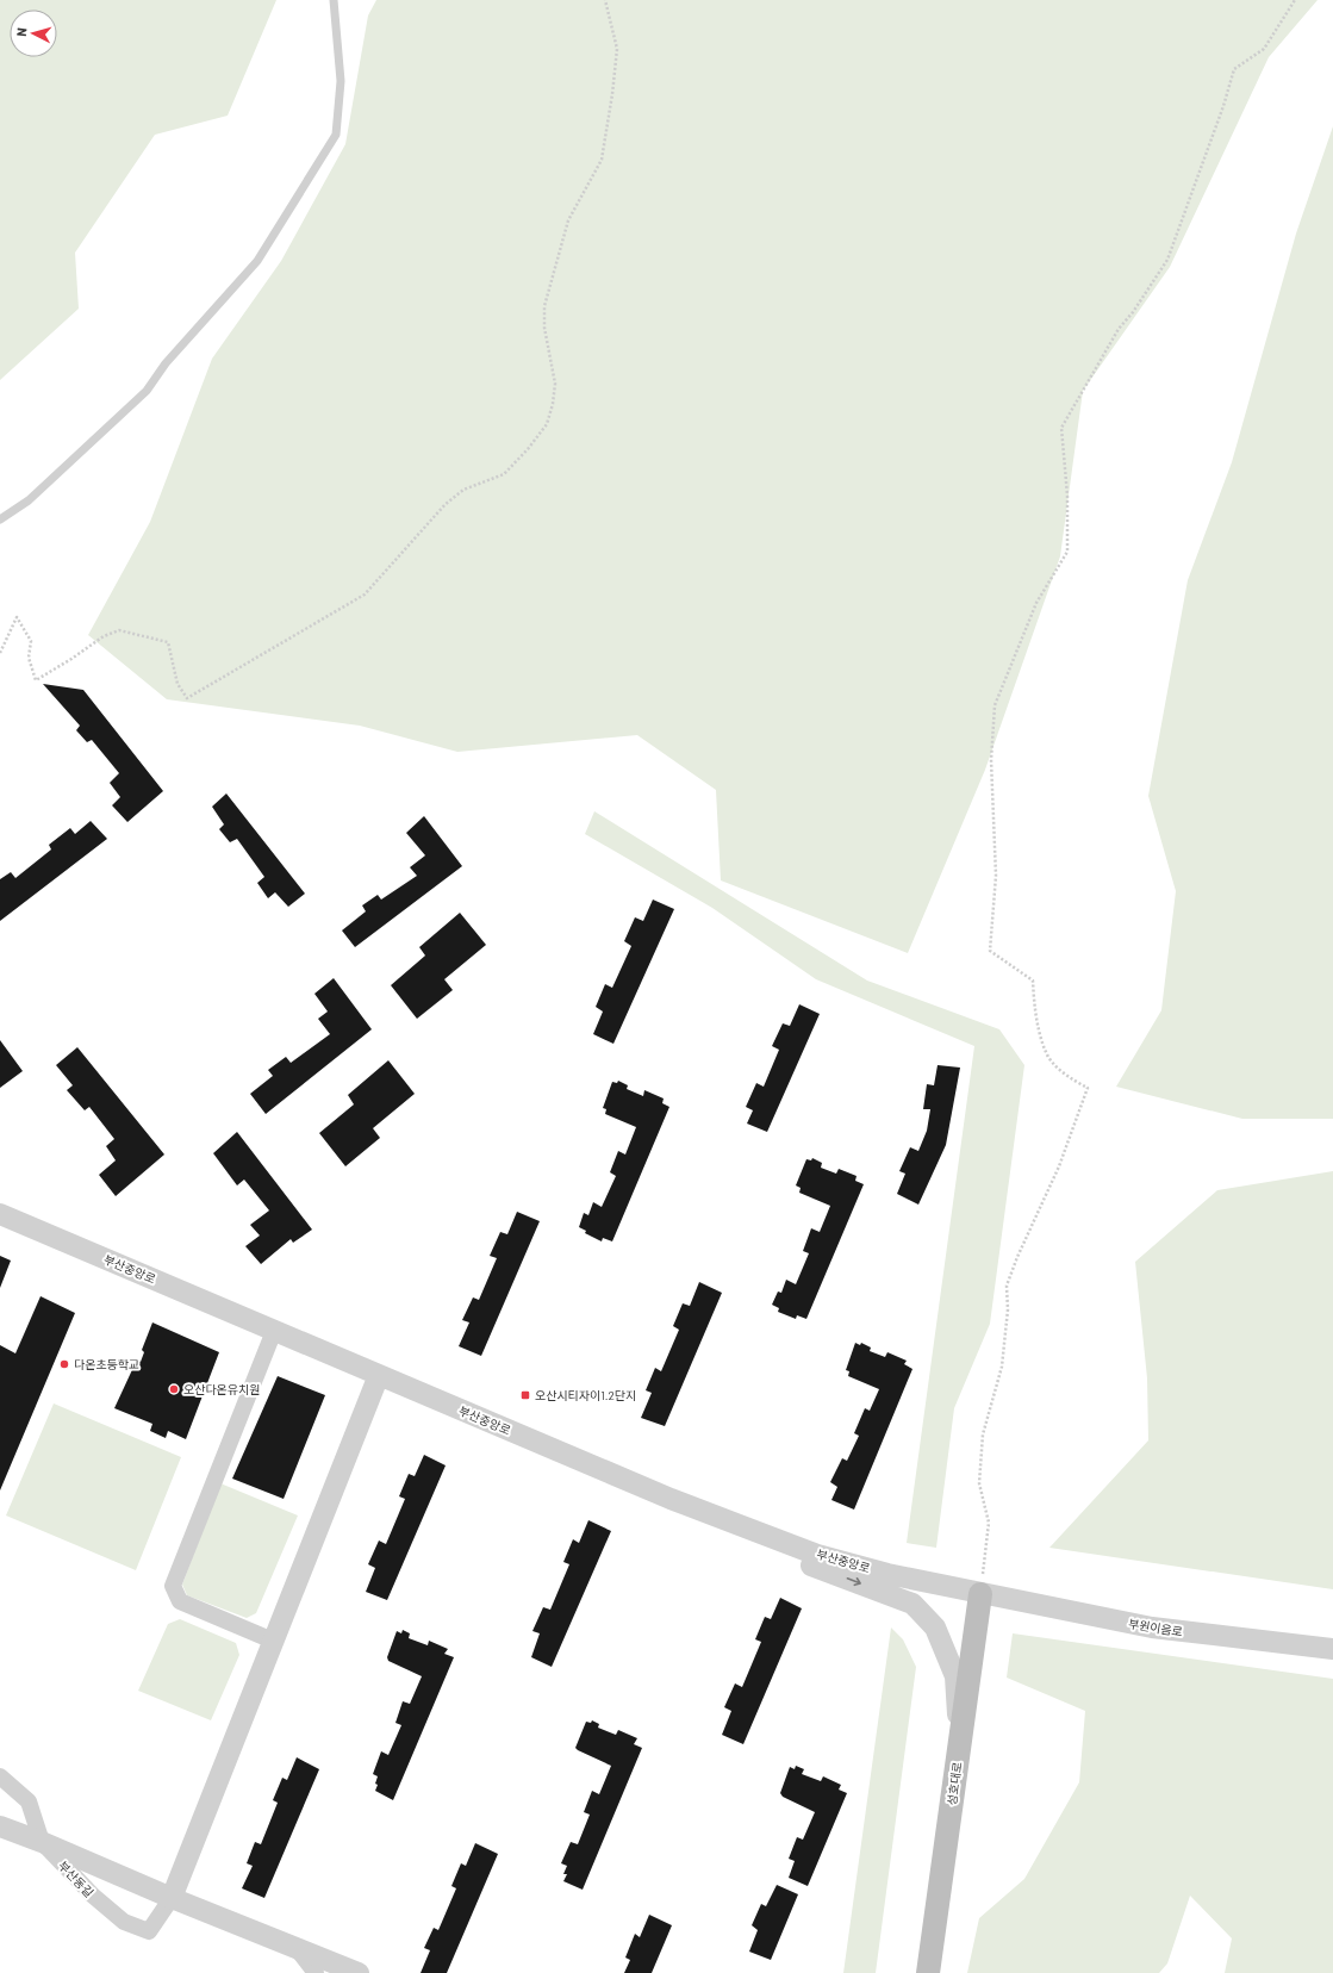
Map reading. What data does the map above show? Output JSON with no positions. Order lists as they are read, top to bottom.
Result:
{
  "streets": {
    "main road": ["성호대로"],
    "street": ["부산중앙로", "부원이음로", "부산동길"]
  },
  "crossings": [
    ["부산중앙로", "부원이음로"],
    ["부산중앙로", "성호대로"],
    ["부원이음로", "성호대로"]
  ],
  "places": {
    "other": ["다온초등학교", "오산다온유치원"],
    "transit": ["오산시티자이1.2단지"]
  },
  "north": "left"
}
